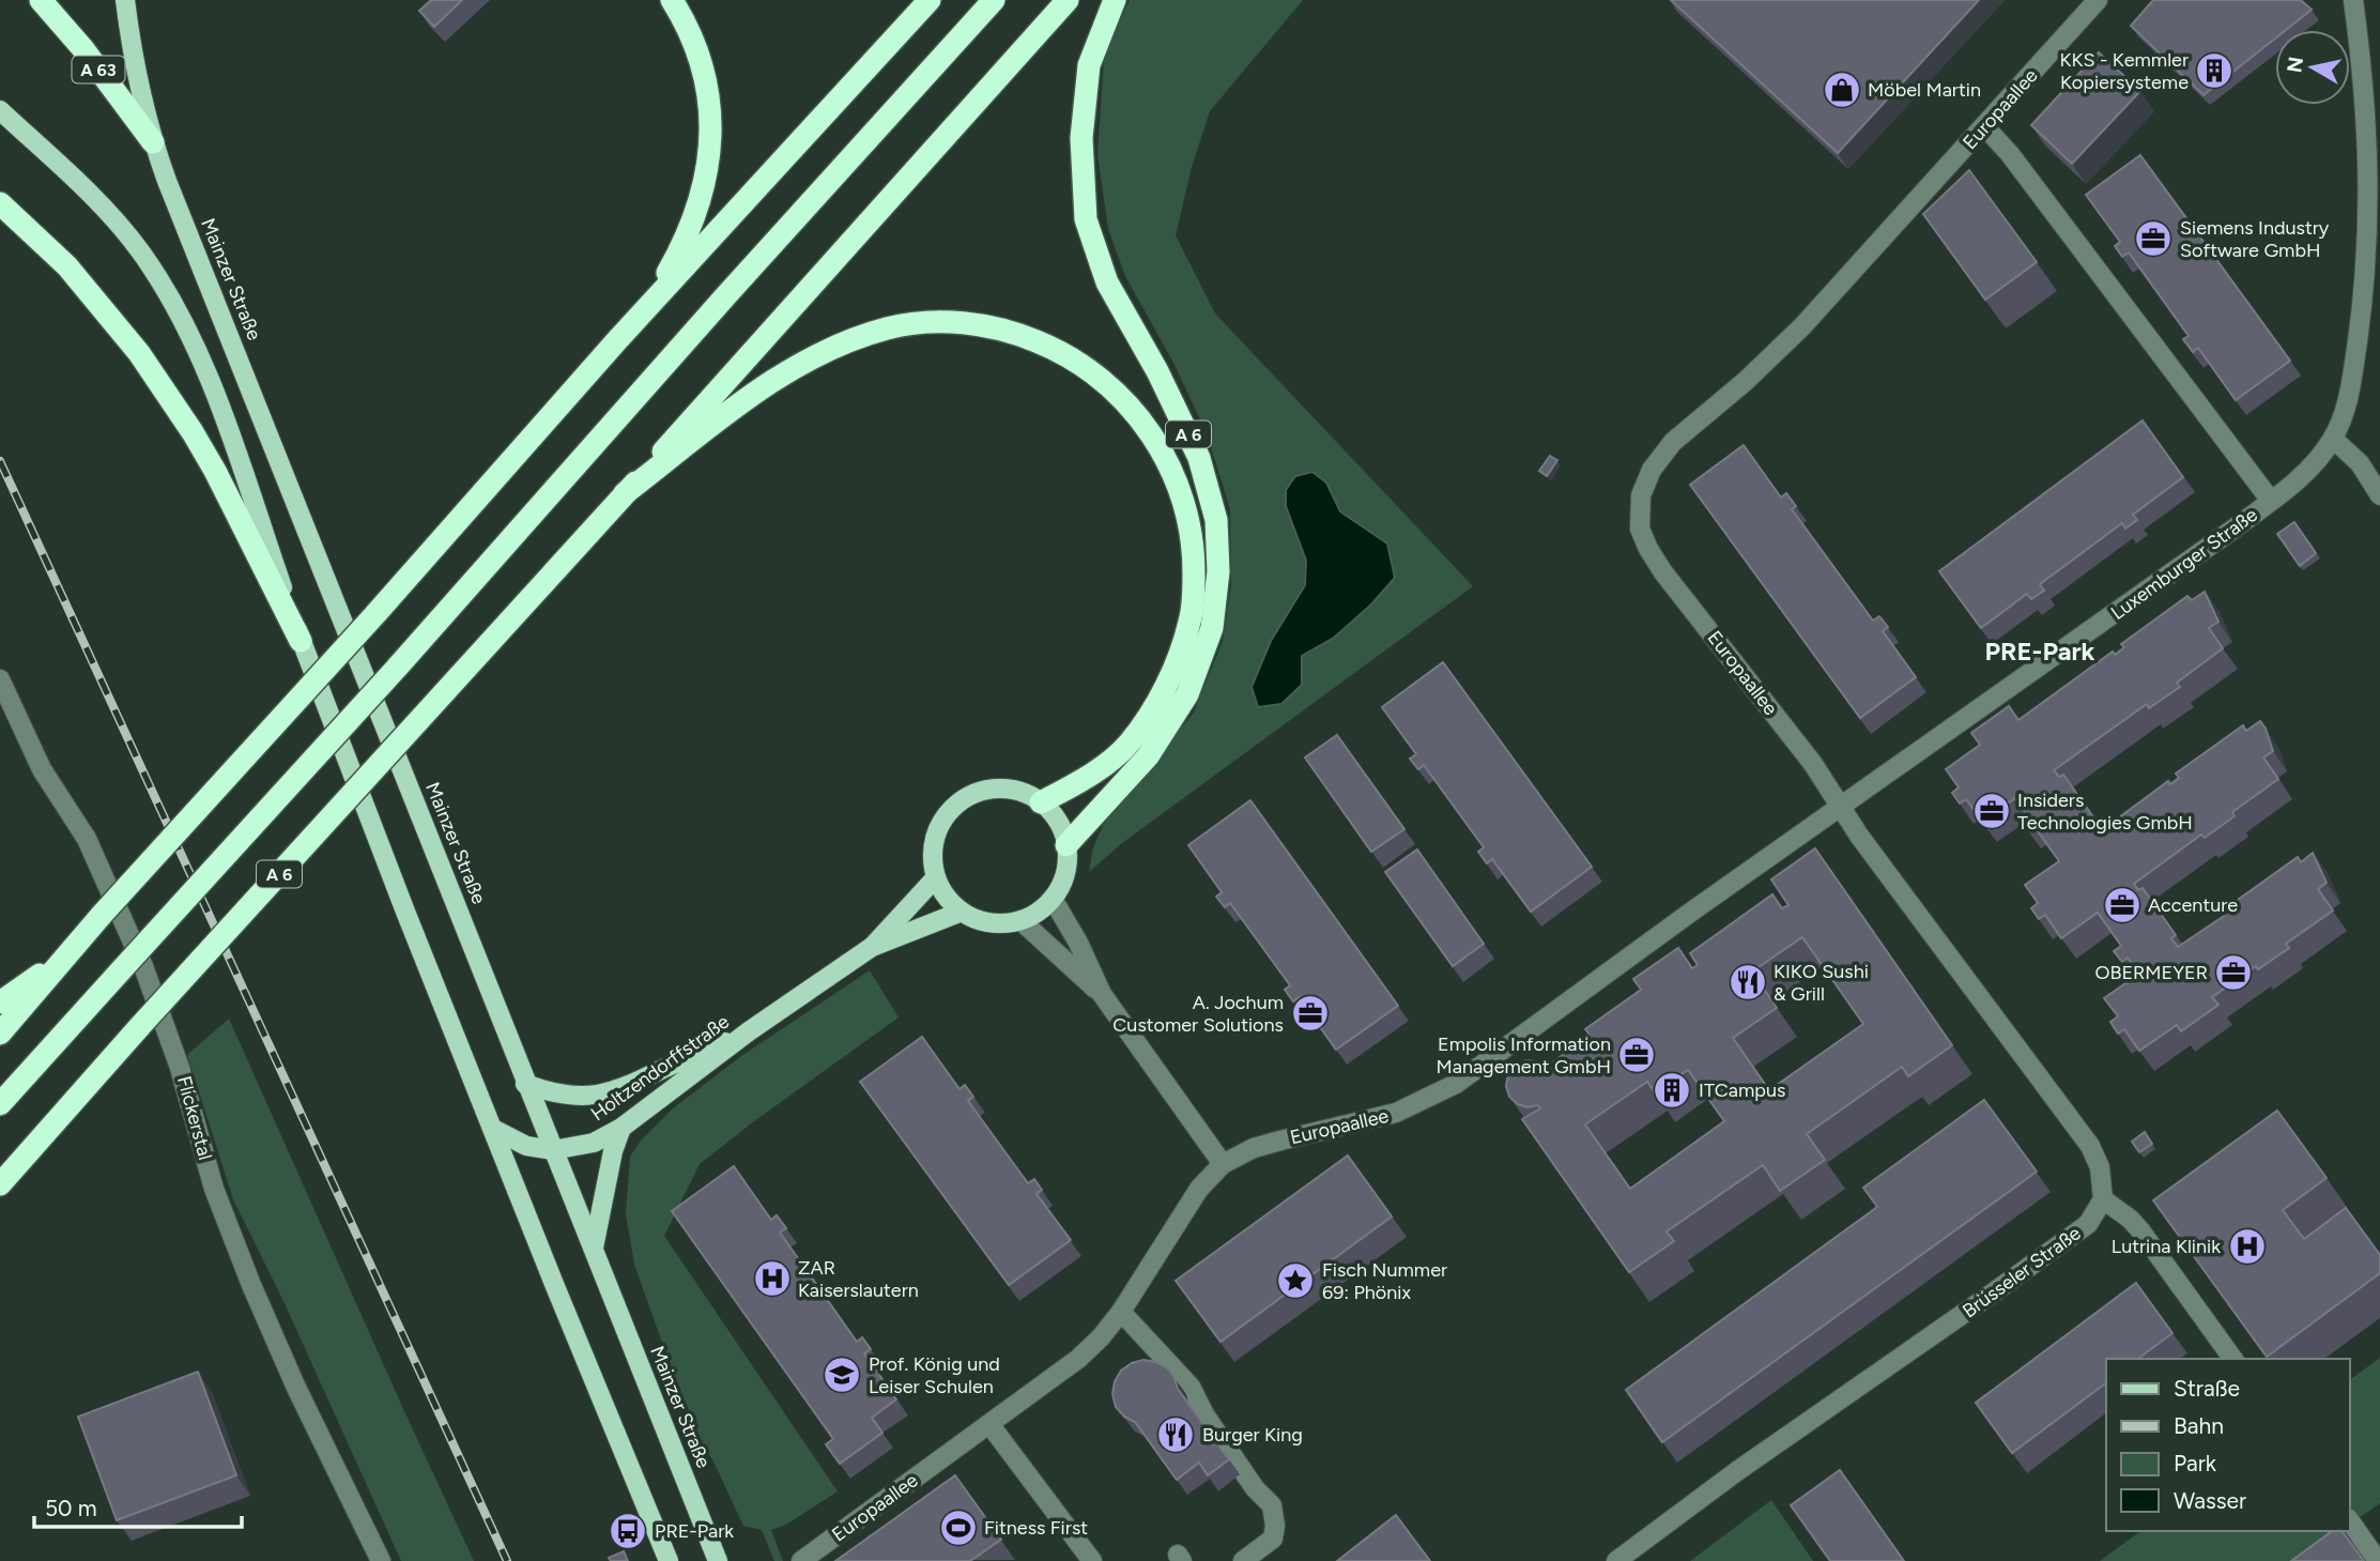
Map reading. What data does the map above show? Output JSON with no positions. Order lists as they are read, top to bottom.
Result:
{
  "streets": {
    "highway": ["A 63", "A 6"],
    "main road": ["Mainzer Straße", "Holtzendorffstraße"],
    "street": [
      "Europaallee",
      "Luxemburger Straße",
      "Flickerstal",
      "Brüsseler Straße"
    ]
  },
  "crossings": [
    ["A 63", "Mainzer Straße"],
    ["Europaallee", "Luxemburger Straße"],
    ["Mainzer Straße", "Holtzendorffstraße"],
    ["A 6", "Holtzendorffstraße"]
  ],
  "districts": ["PRE-Park"],
  "places": {
    "building": ["KKS - Kemmler Kopiersysteme", "ITCampus"],
    "shop": ["Möbel Martin"],
    "office": [
      "Siemens Industry Software GmbH",
      "Insiders Technologies GmbH",
      "Accenture",
      "OBERMEYER",
      "A. Jochum Customer Solutions",
      "Empolis Information Management GmbH"
    ],
    "restaurant": ["KIKO Sushi & Grill", "Burger King"],
    "hospital": ["Lutrina Klinik", "ZAR Kaiserslautern"],
    "place": ["Fisch Nummer 69: Phönix"],
    "school or university": ["Prof. König und Leiser Schulen"],
    "sports": ["Fitness First"],
    "bus stop": ["PRE-Park"]
  },
  "legend": [
    "Straße",
    "Bahn",
    "Park",
    "Wasser"
  ],
  "scale_bar": "50 m",
  "north": "left"
}
